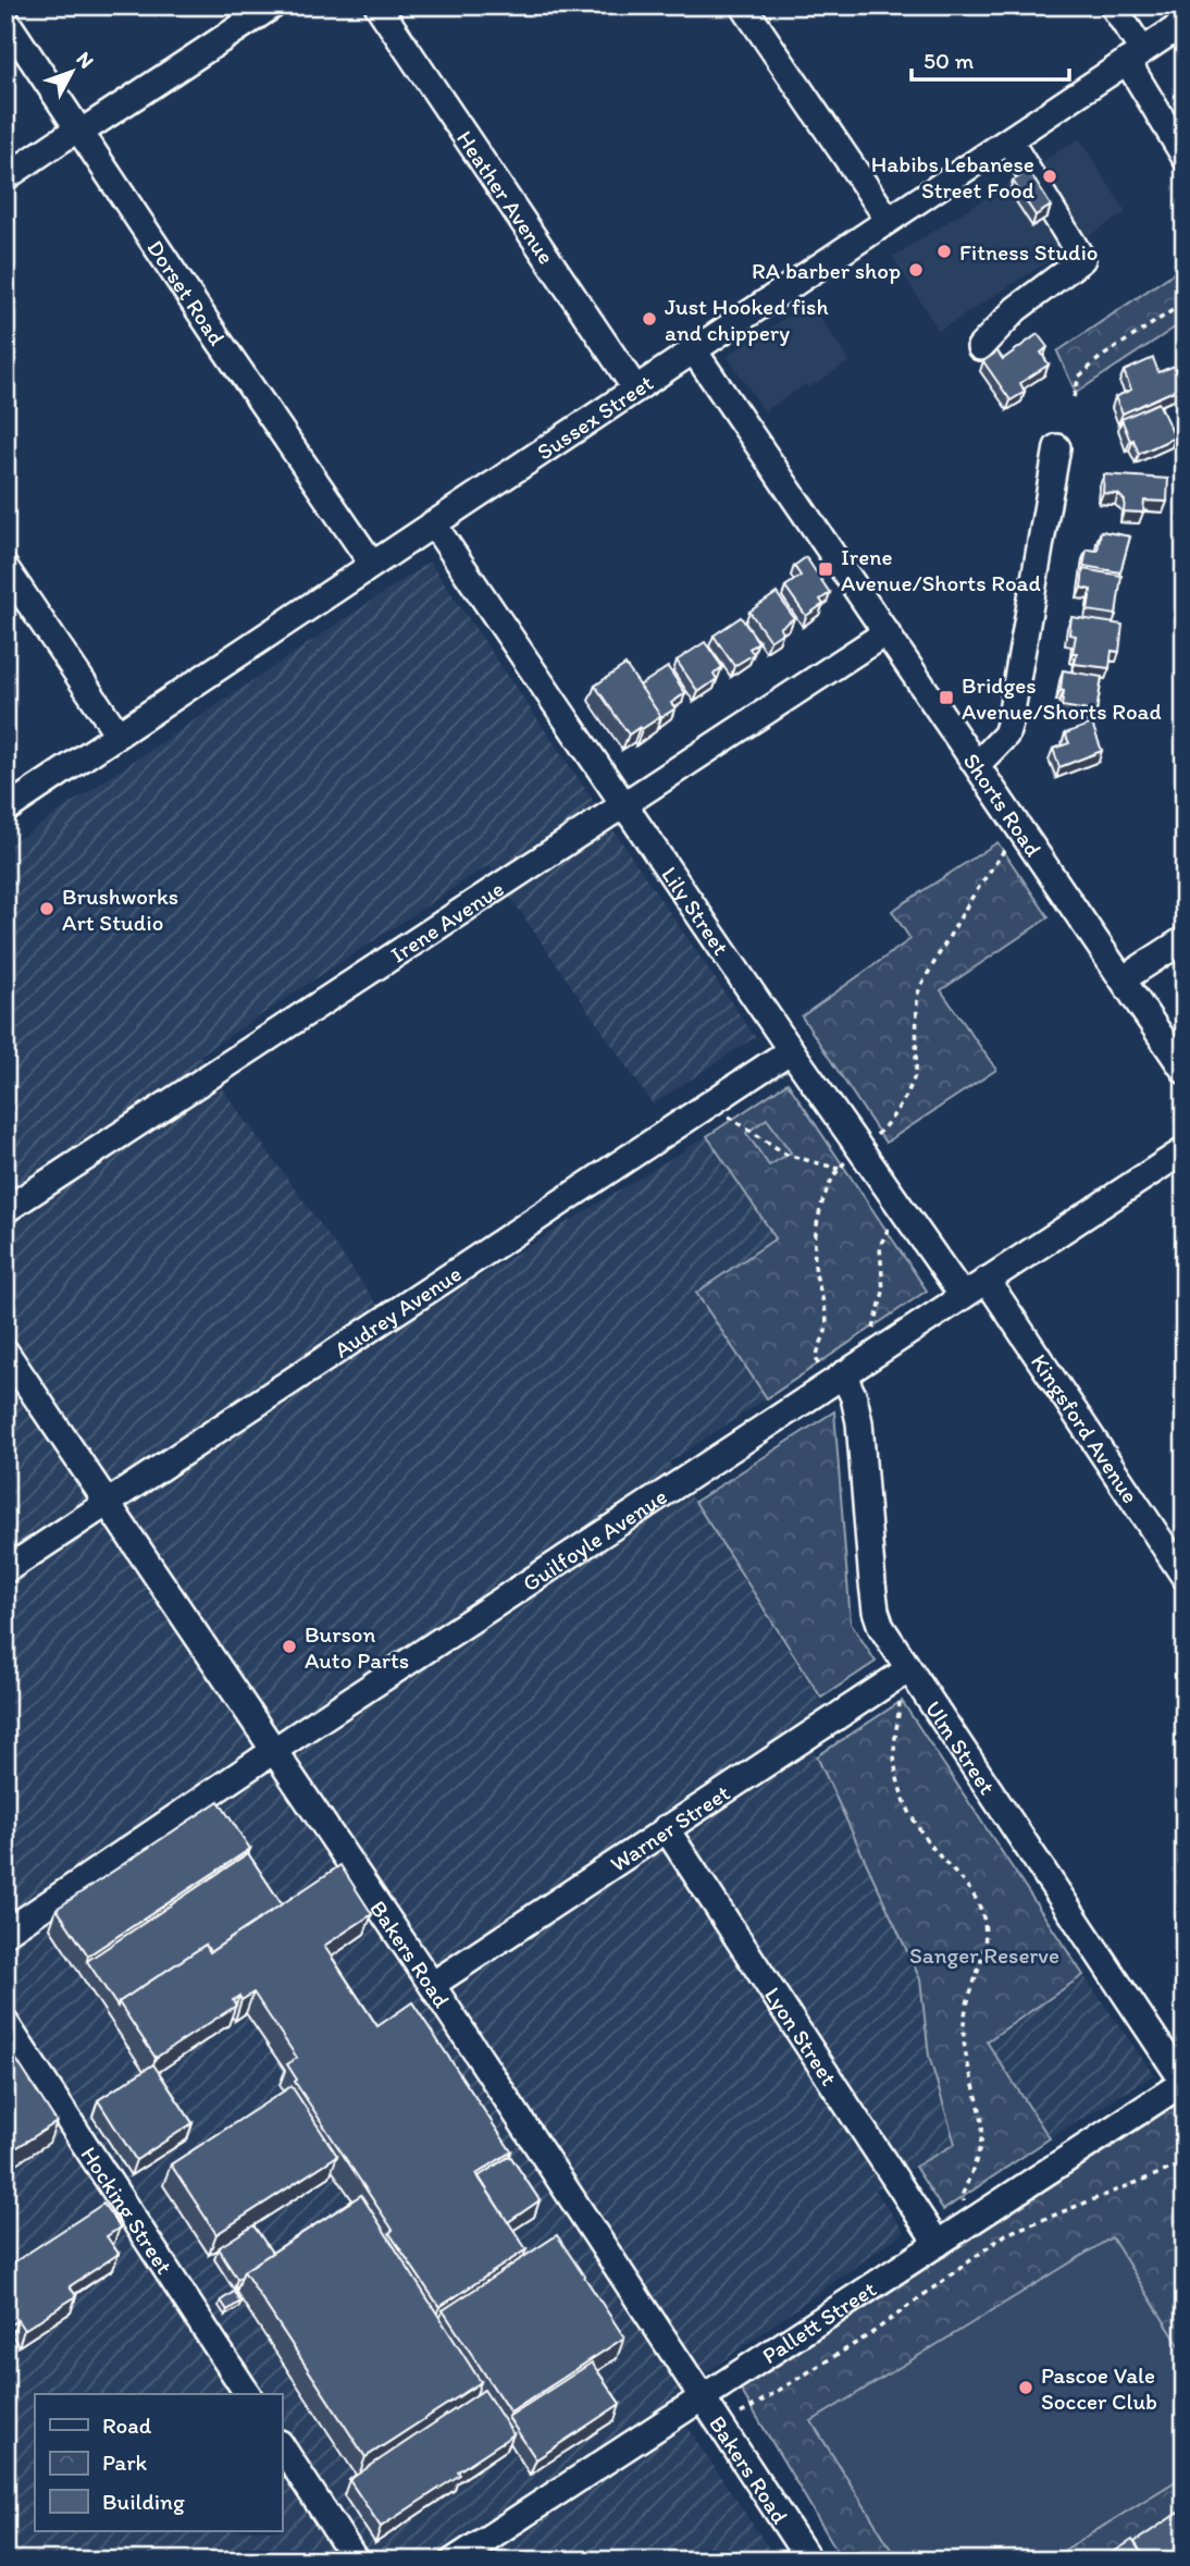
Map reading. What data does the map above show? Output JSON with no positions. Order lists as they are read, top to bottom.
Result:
{
  "streets": {
    "street": [
      "Heather Avenue",
      "Dorset Road",
      "Sussex Street",
      "Shorts Road",
      "Lily Street",
      "Irene Avenue",
      "Audrey Avenue",
      "Kingsford Avenue",
      "Guilfoyle Avenue",
      "Ulm Street",
      "Warner Street",
      "Bakers Road",
      "Lyon Street",
      "Hocking Street",
      "Pallett Street"
    ]
  },
  "crossings": [
    ["Heather Avenue", "Sussex Street"],
    ["Dorset Road", "Sussex Street"],
    ["Sussex Street", "Shorts Road"],
    ["Sussex Street", "Lily Street"],
    ["Shorts Road", "Irene Avenue"],
    ["Lily Street", "Irene Avenue"],
    ["Lily Street", "Audrey Avenue"],
    ["Lily Street", "Guilfoyle Avenue"],
    ["Audrey Avenue", "Bakers Road"],
    ["Kingsford Avenue", "Guilfoyle Avenue"],
    ["Guilfoyle Avenue", "Ulm Street"],
    ["Guilfoyle Avenue", "Bakers Road"],
    ["Ulm Street", "Warner Street"],
    ["Ulm Street", "Pallett Street"],
    ["Warner Street", "Bakers Road"],
    ["Warner Street", "Lyon Street"],
    ["Bakers Road", "Pallett Street"],
    ["Lyon Street", "Pallett Street"]
  ],
  "parks": ["Sanger Reserve"],
  "places": {
    "other": [
      "Habibs Lebanese Street Food",
      "Fitness Studio",
      "RA barber shop",
      "Just Hooked fish and chippery",
      "Brushworks Art Studio",
      "Burson Auto Parts",
      "Pascoe Vale Soccer Club"
    ],
    "transit": ["Irene Avenue/Shorts Road", "Bridges Avenue/Shorts Road"]
  },
  "legend": ["Road", "Park", "Building"],
  "scale_bar": "50 m",
  "north": "top right"
}
